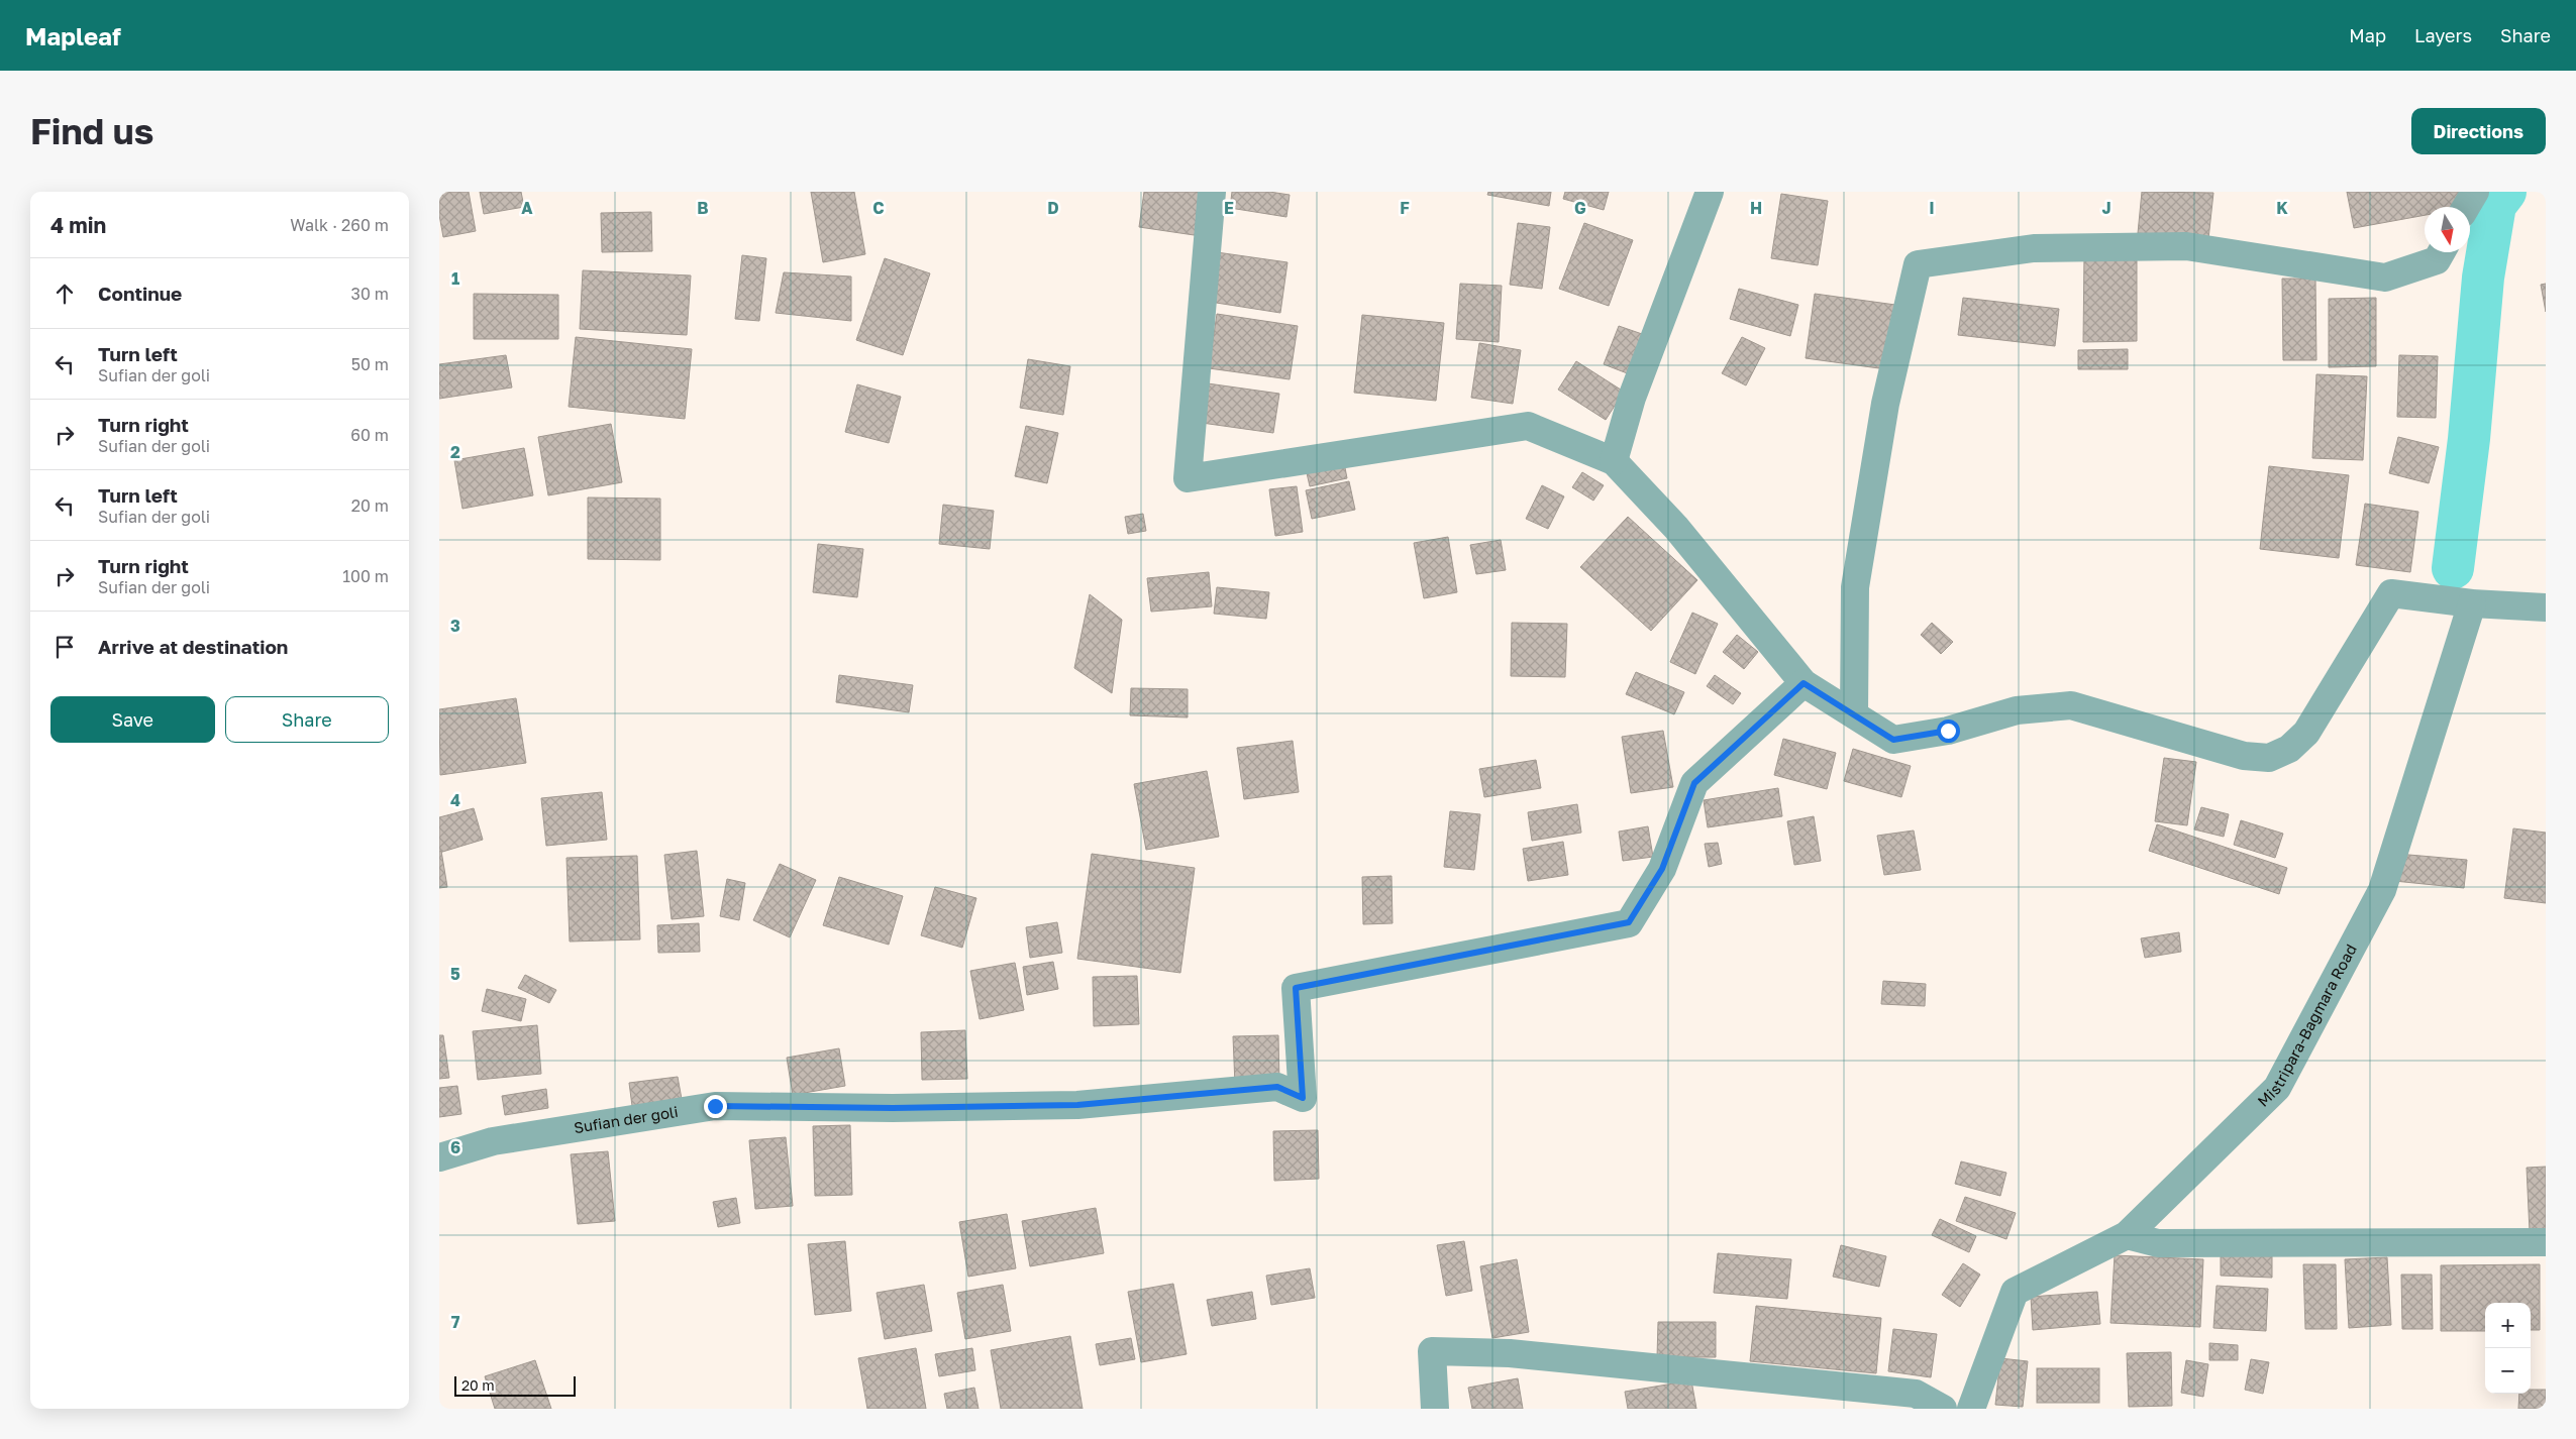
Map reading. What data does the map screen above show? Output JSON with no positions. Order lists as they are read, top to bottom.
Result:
{
  "streets": {
    "street": ["Mistripara-Bagmara Road", "Sufian der goli"]
  },
  "scale_bar": "20 m",
  "north": "bottom",
  "page": {
    "header": "Mapleaf",
    "nav": ["Map", "Layers", "Share"],
    "buttons": [
      "Directions",
      ["Save", "Share"]
    ],
    "title": "Find us",
    "heading": ["4 min", "Walk · 260 m"],
    "list": [
      ["Continue", "30 m"],
      ["Turn left", "Sufian der goli", "50 m"],
      ["Turn right", "Sufian der goli", "60 m"],
      ["Turn left", "Sufian der goli", "20 m"],
      ["Turn right", "Sufian der goli", "100 m"],
      "Arrive at destination"
    ],
    "map_buttons": ["+", "−"],
    "scale": "20 m"
  },
  "grid": {
    "columns": [
      "A",
      "B",
      "C",
      "D",
      "E",
      "F",
      "G",
      "H",
      "I",
      "J",
      "K"
    ],
    "rows": [
      "1",
      "2",
      "3",
      "4",
      "5",
      "6",
      "7"
    ]
  }
}
